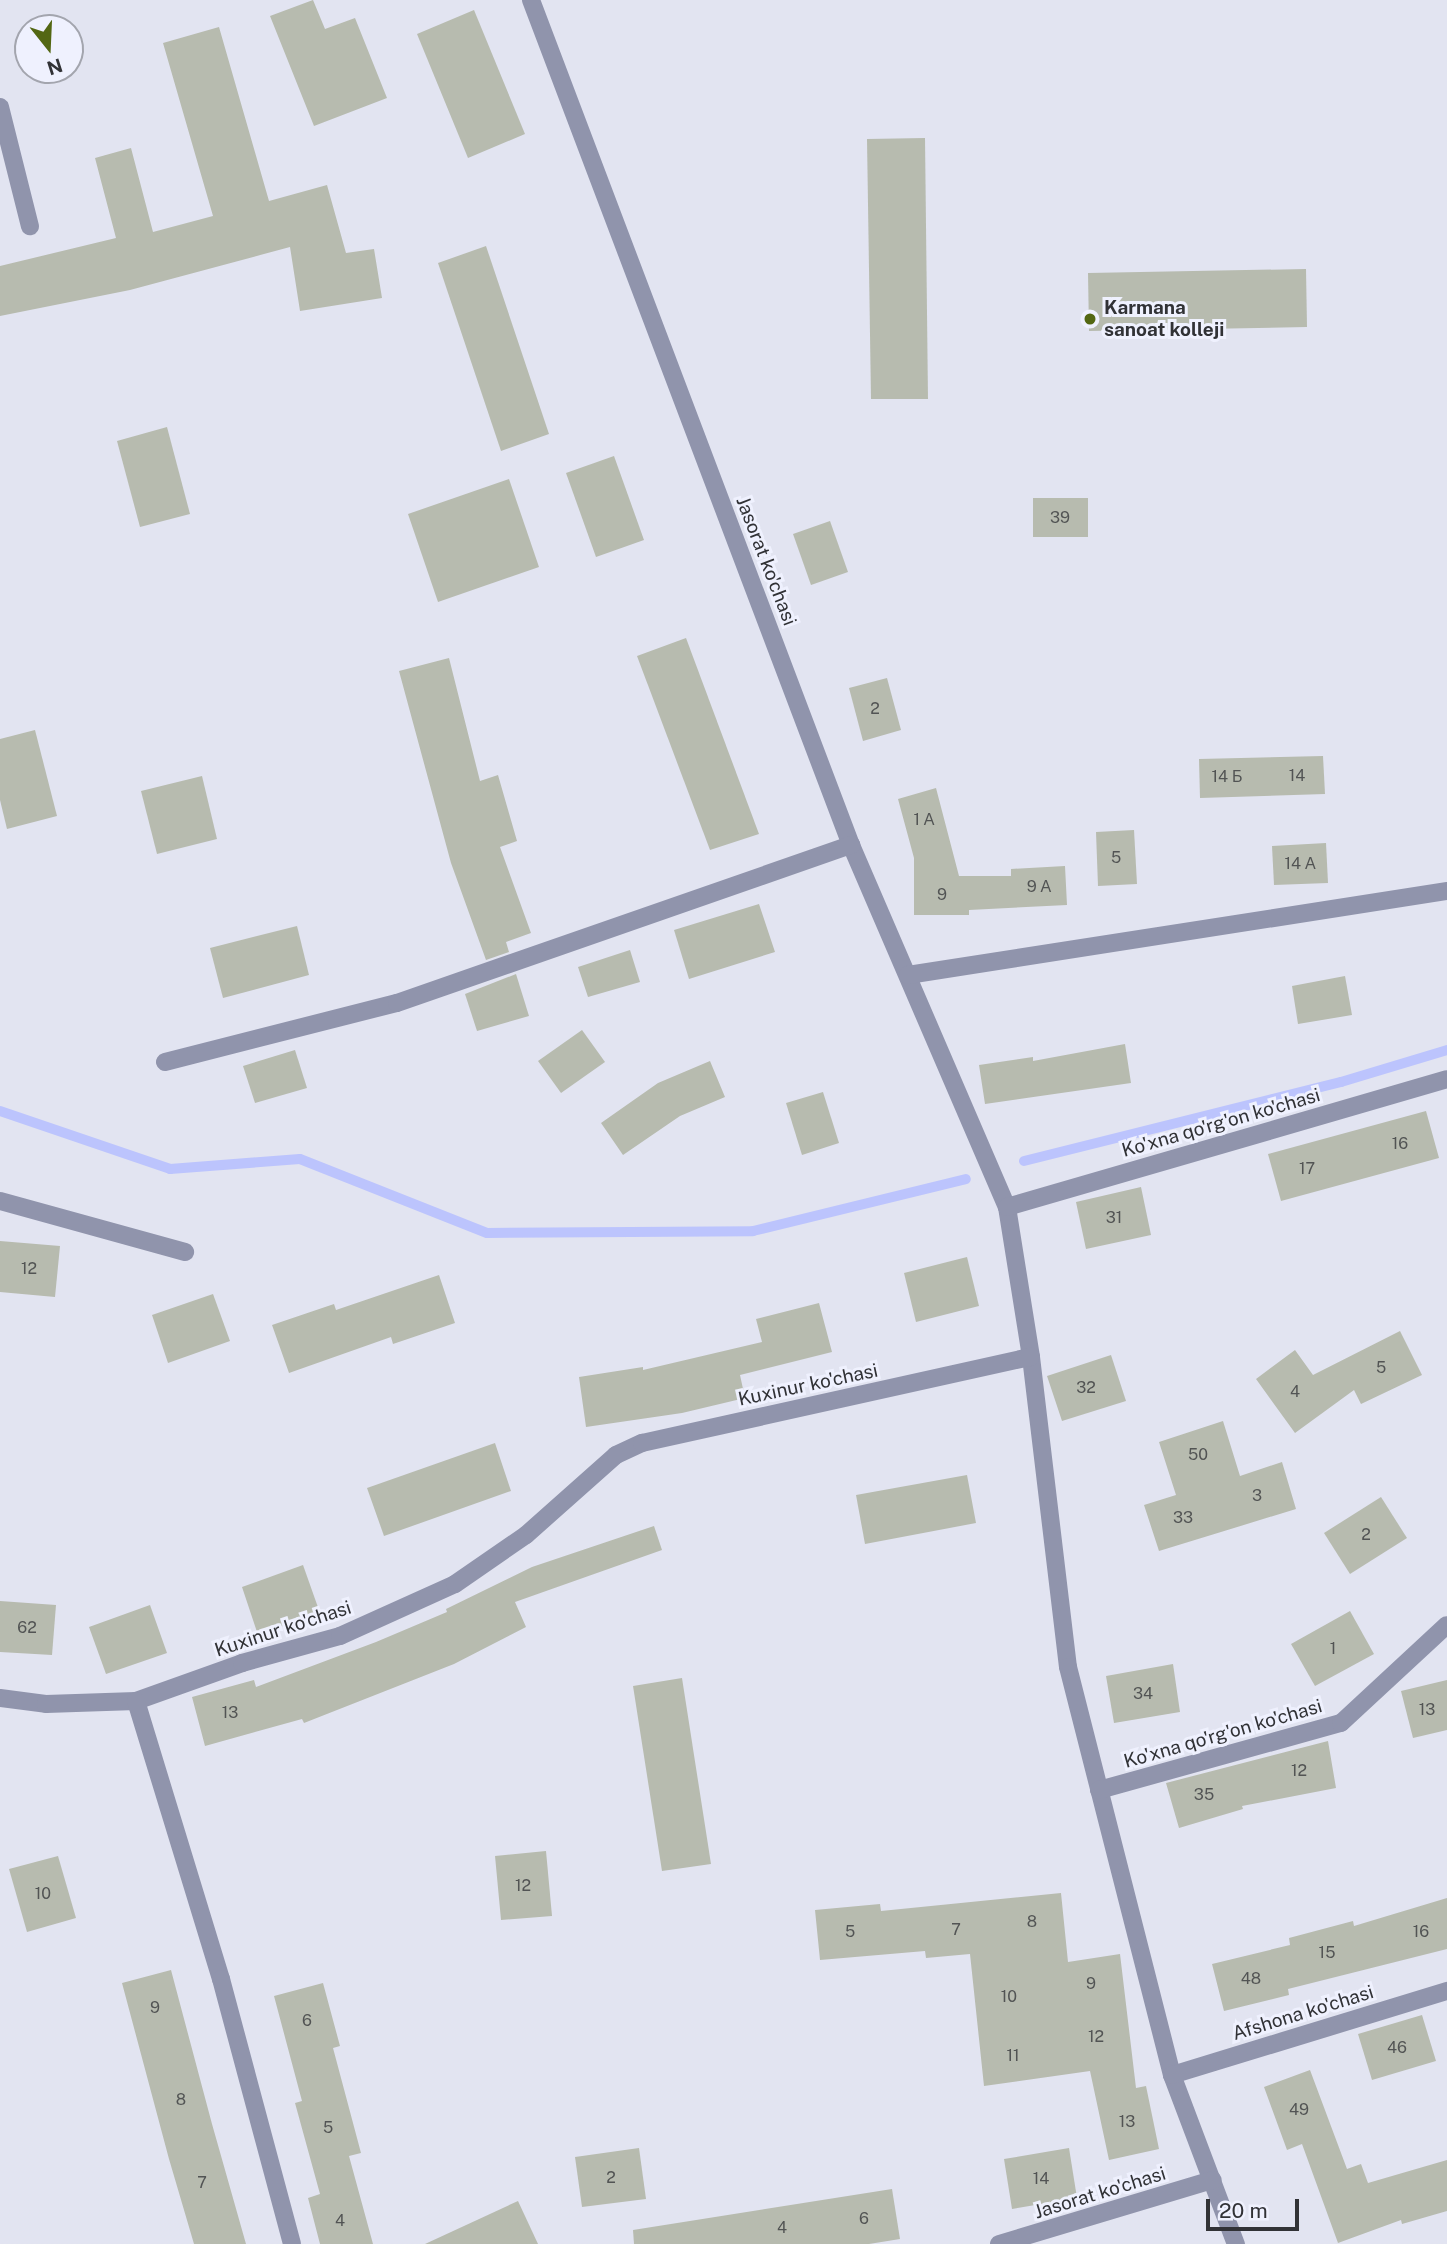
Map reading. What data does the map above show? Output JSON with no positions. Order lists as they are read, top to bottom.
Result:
{
  "streets": {
    "street": [
      "Jasorat ko'chasi",
      "Ko'xna qo'rg'on ko'chasi",
      "Kuxinur ko'chasi",
      "Afshona ko'chasi"
    ]
  },
  "crossings": [
    ["Jasorat ko'chasi", "Ko'xna qo'rg'on ko'chasi"],
    ["Jasorat ko'chasi", "Kuxinur ko'chasi"],
    ["Jasorat ko'chasi", "Afshona ko'chasi"]
  ],
  "places": ["Karmana sanoat kolleji"],
  "house_numbers": [
    "39",
    "2",
    "14",
    "14 Б",
    "1 А",
    "5",
    "14 А",
    "9 А",
    "9",
    "16",
    "17",
    "31",
    "12",
    "5",
    "32",
    "4",
    "50",
    "3",
    "33",
    "2",
    "62",
    "1",
    "34",
    "13",
    "13",
    "12",
    "35",
    "12",
    "10",
    "8",
    "7",
    "5",
    "16",
    "15",
    "48",
    "9",
    "10",
    "9",
    "6",
    "12",
    "46",
    "11",
    "8",
    "49",
    "13",
    "5",
    "2",
    "14",
    "7",
    "6",
    "4",
    "4"
  ],
  "scale_bar": "20 m",
  "north": "bottom"
}
